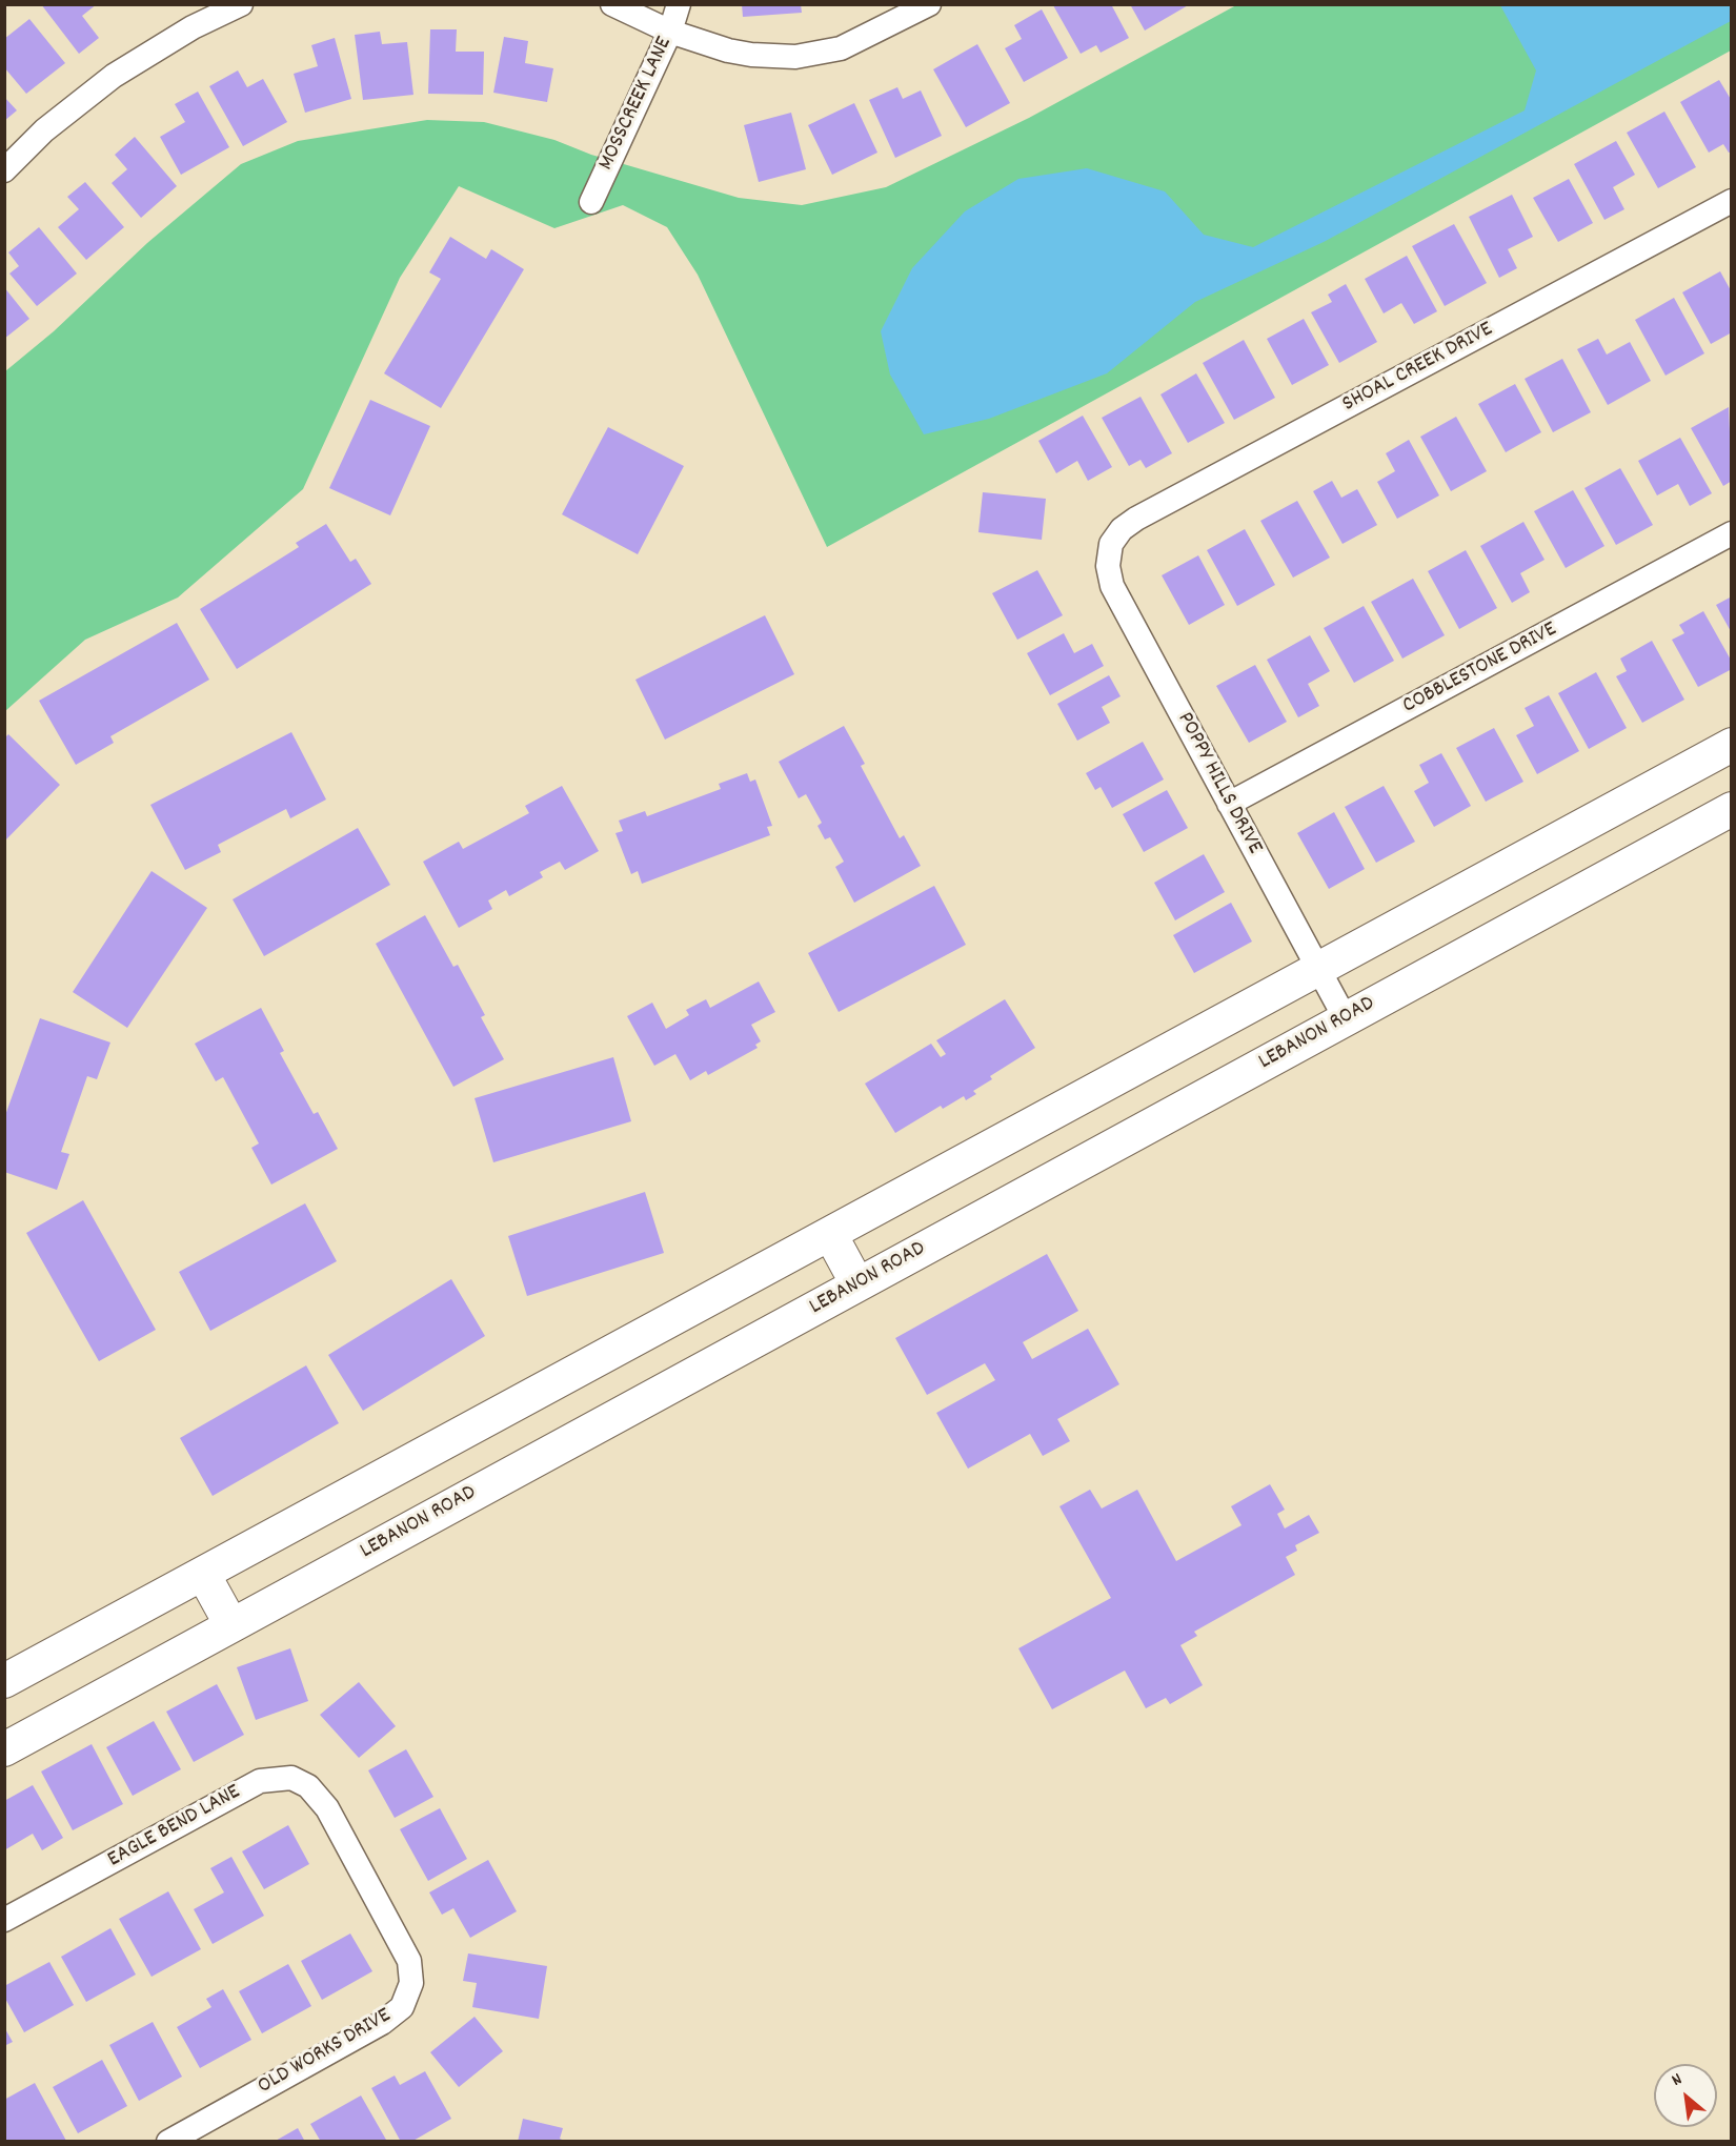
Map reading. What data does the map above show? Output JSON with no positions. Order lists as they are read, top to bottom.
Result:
{
  "streets": {
    "main road": ["LEBANON ROAD"],
    "street": [
      "MOSSCREEK LANE",
      "SHOAL CREEK DRIVE",
      "COBBLESTONE DRIVE",
      "POPPY HILLS DRIVE",
      "EAGLE BEND LANE",
      "OLD WORKS DRIVE"
    ]
  },
  "crossings": [
    ["SHOAL CREEK DRIVE", "POPPY HILLS DRIVE"],
    ["COBBLESTONE DRIVE", "POPPY HILLS DRIVE"],
    ["POPPY HILLS DRIVE", "LEBANON ROAD"],
    ["EAGLE BEND LANE", "OLD WORKS DRIVE"]
  ],
  "north": "top left"
}
